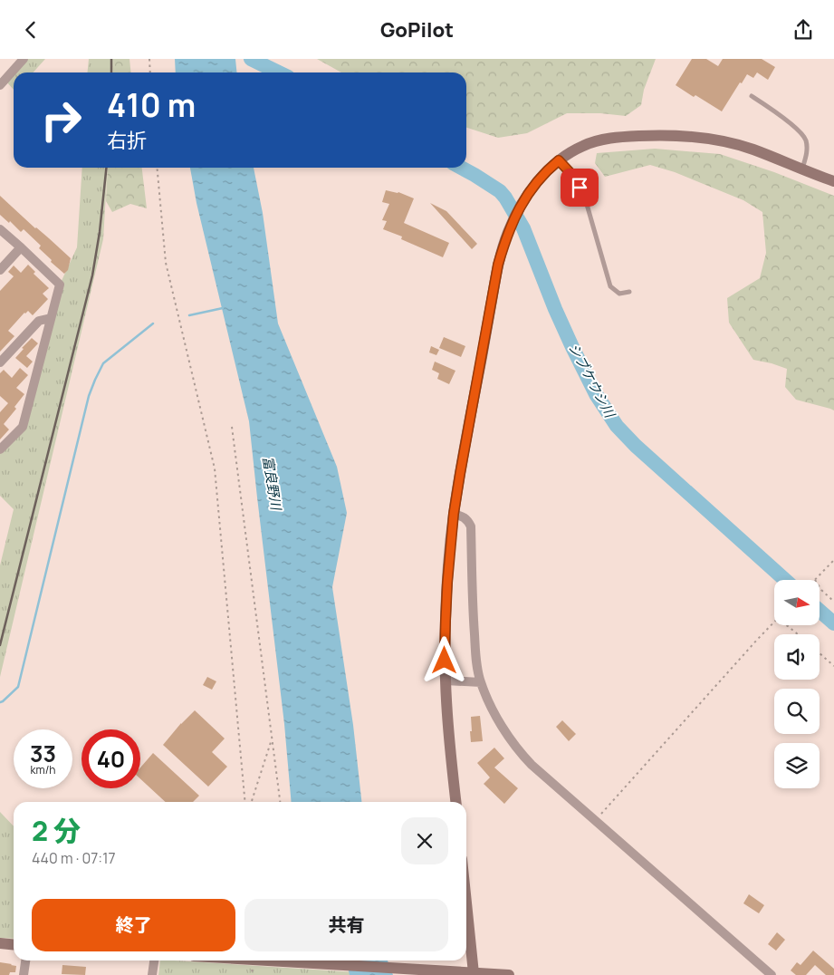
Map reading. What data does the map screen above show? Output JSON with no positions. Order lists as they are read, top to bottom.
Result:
{
  "water": ["シブケウシ川", "富良野川"],
  "north": "right",
  "page": {
    "header": "GoPilot",
    "turn": ["410 m", "右折"],
    "speed": "33 km/h",
    "limit": "40",
    "heading": ["2 分", "440 m · 07:17"],
    "buttons": ["終了", "共有"]
  }
}
